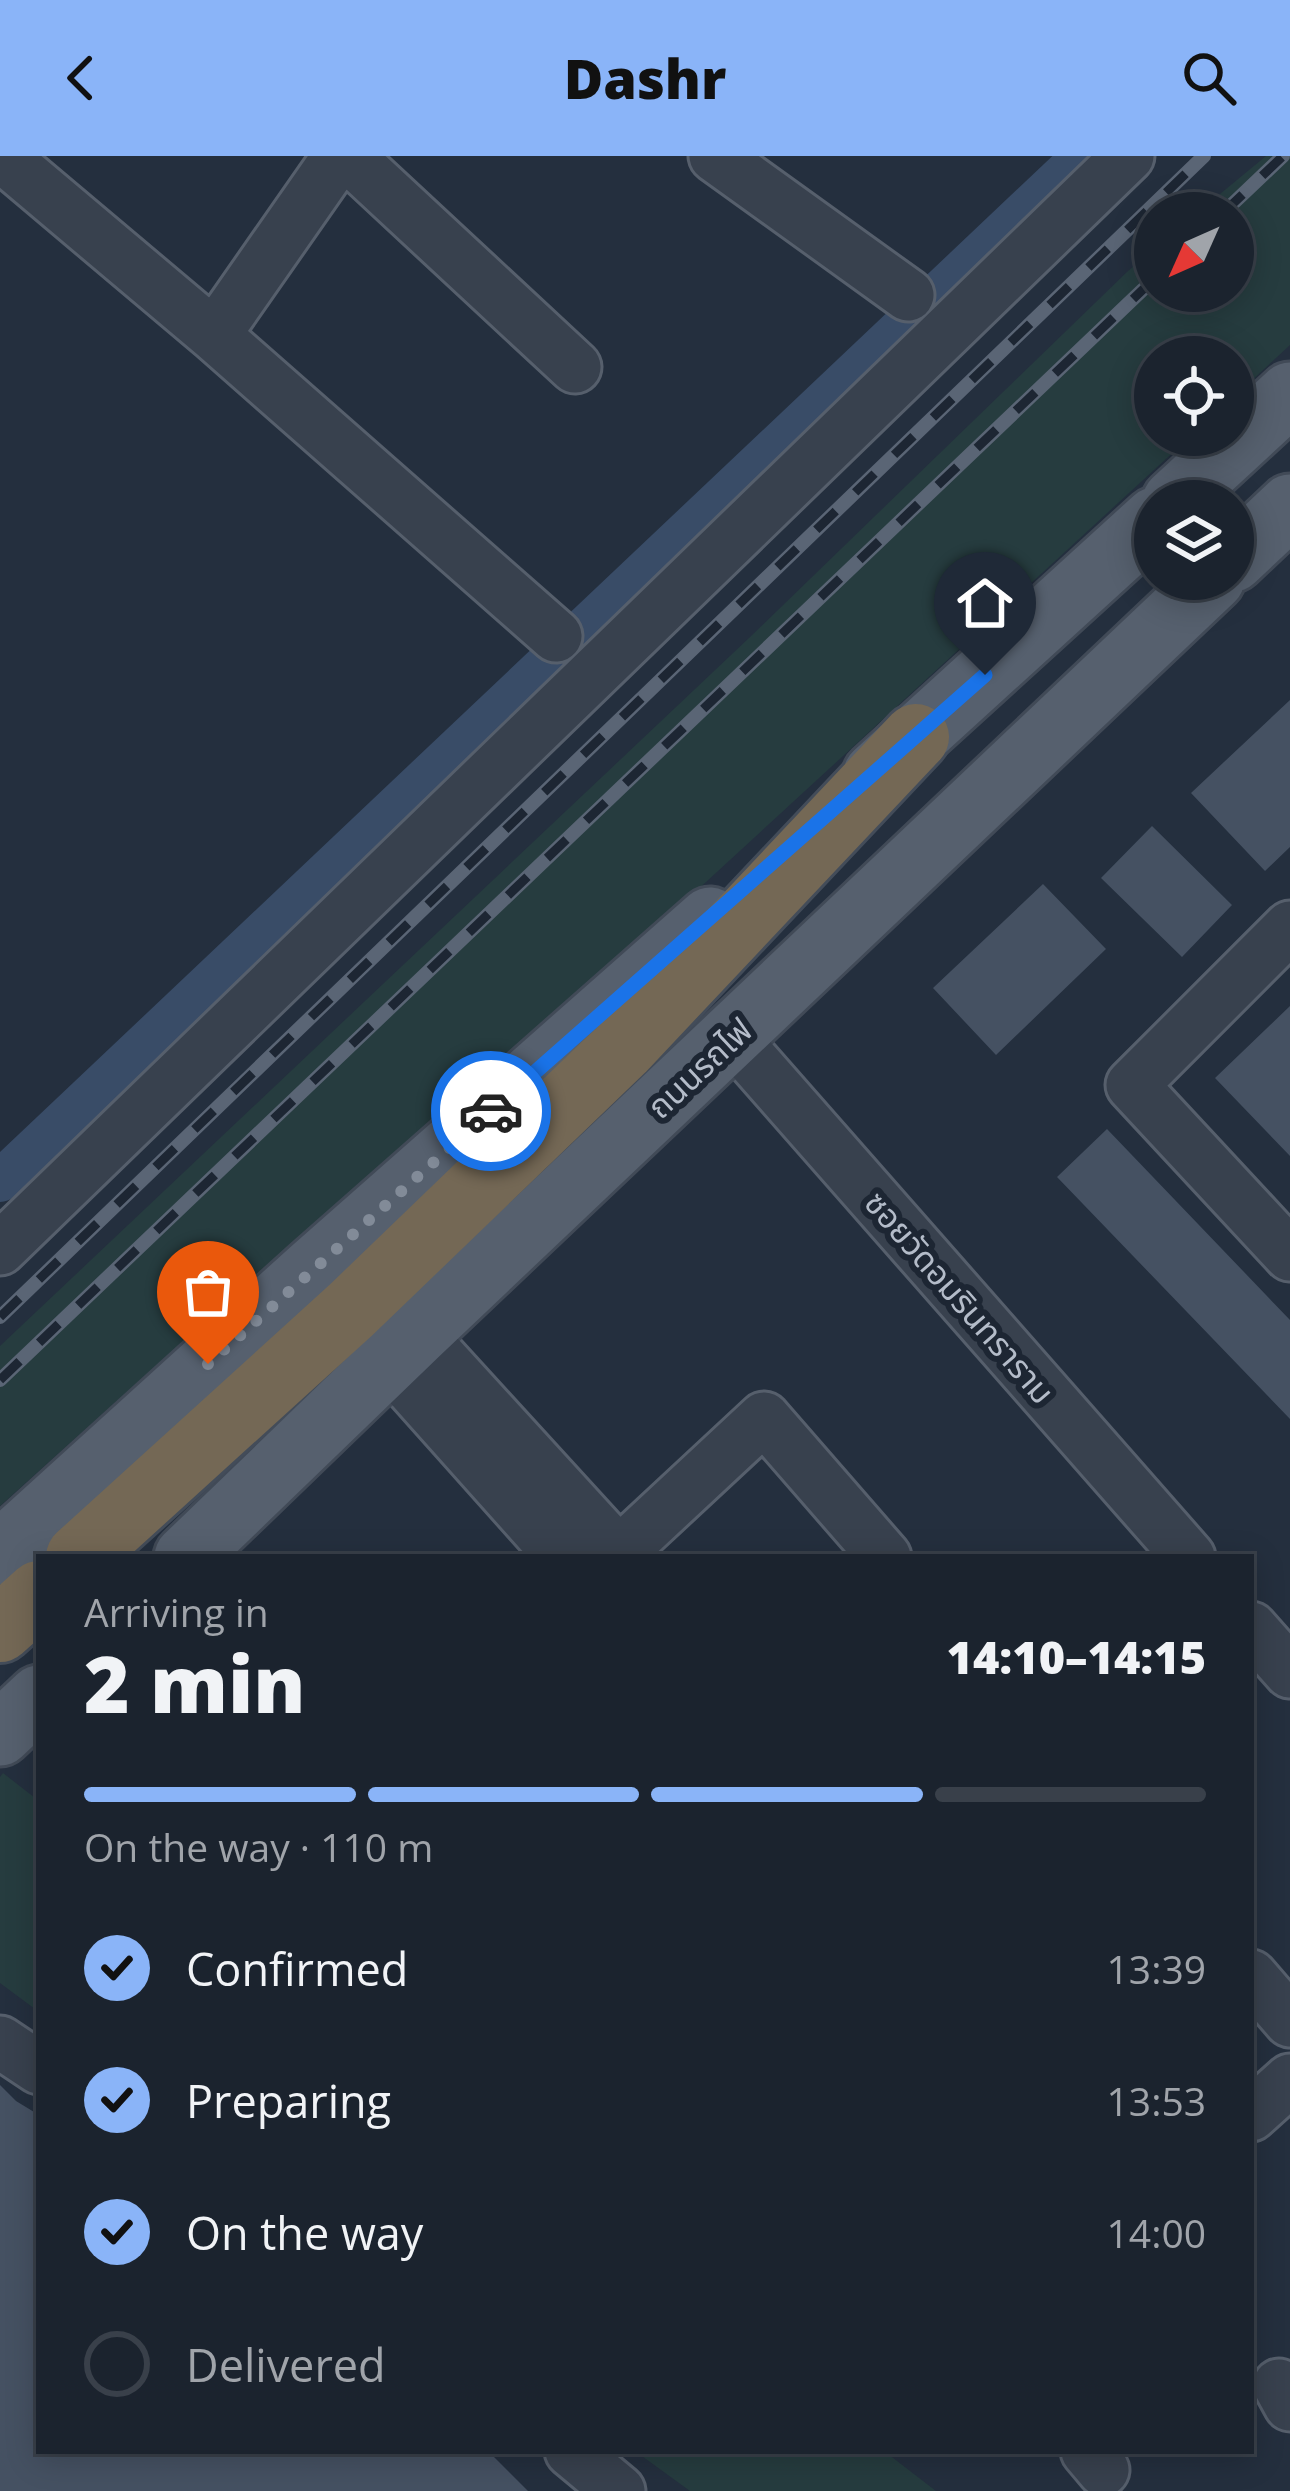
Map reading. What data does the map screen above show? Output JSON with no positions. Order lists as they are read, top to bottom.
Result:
{
  "streets": {
    "main road": ["ถนนรถไฟ"],
    "street": ["ซอยวัดอมรินทราราม"]
  },
  "crossings": [
    ["ถนนรถไฟ", "ซอยวัดอมรินทราราม"]
  ],
  "north": "bottom left",
  "page": {
    "header": "Dashr",
    "heading": ["2 min", "Arriving in", "14:10–14:15"],
    "bar": "On the way · 110 m",
    "list": [
      ["Confirmed", "13:39"],
      ["Preparing", "13:53"],
      ["On the way", "14:00"],
      "Delivered"
    ]
  }
}
